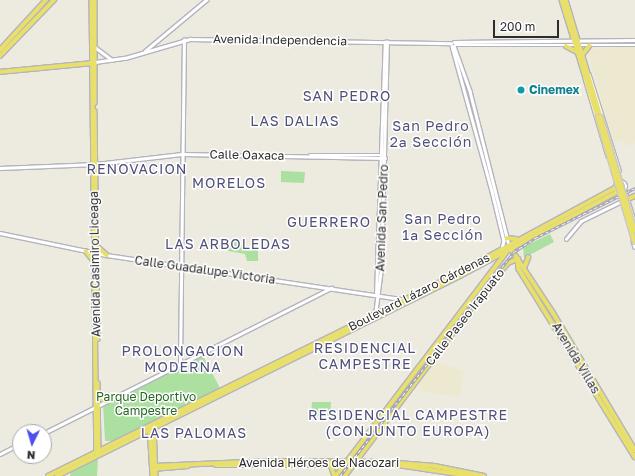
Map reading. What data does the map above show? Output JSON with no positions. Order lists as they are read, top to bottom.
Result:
{
  "streets": {
    "main road": [
      "Avenida Independencia",
      "Avenida Casimiro Liceaga",
      "Boulevard Lázaro Cárdenas",
      "Calle Paseo Irapuato",
      "Avenida Villas",
      "Avenida Héroes de Nacozari"
    ],
    "street": ["Calle Oaxaca", "Avenida San Pedro", "Calle Guadalupe Victoria"]
  },
  "crossings": [
    ["Avenida Independencia", "Avenida San Pedro"],
    ["Avenida Independencia", "Avenida Casimiro Liceaga"],
    ["Calle Oaxaca", "Avenida San Pedro"],
    ["Calle Oaxaca", "Avenida Casimiro Liceaga"],
    ["Avenida San Pedro", "Calle Guadalupe Victoria"],
    ["Avenida San Pedro", "Boulevard Lázaro Cárdenas"],
    ["Avenida Casimiro Liceaga", "Calle Guadalupe Victoria"],
    ["Avenida Casimiro Liceaga", "Boulevard Lázaro Cárdenas"],
    ["Calle Guadalupe Victoria", "Boulevard Lázaro Cárdenas"],
    ["Boulevard Lázaro Cárdenas", "Calle Paseo Irapuato"],
    ["Boulevard Lázaro Cárdenas", "Avenida Villas"],
    ["Calle Paseo Irapuato", "Avenida Villas"],
    ["Calle Paseo Irapuato", "Avenida Héroes de Nacozari"]
  ],
  "districts": [
    "SAN PEDRO",
    "LAS DALIAS",
    "San Pedro 2ª Sección",
    "RENOVACION",
    "MORELOS",
    "San Pedro 1ª Sección",
    "GUERRERO",
    "LAS ARBOLEDAS",
    "RESIDENCIAL CAMPESTRE",
    "PROLONGACION MODERNA",
    "RESIDENCIAL CAMPESTRE (CONJUNTO EUROPA)",
    "LAS PALOMAS"
  ],
  "parks": ["Parque Deportivo Campestre"],
  "places": ["Cinemex"],
  "scale_bar": "200 m",
  "north": "bottom"
}
